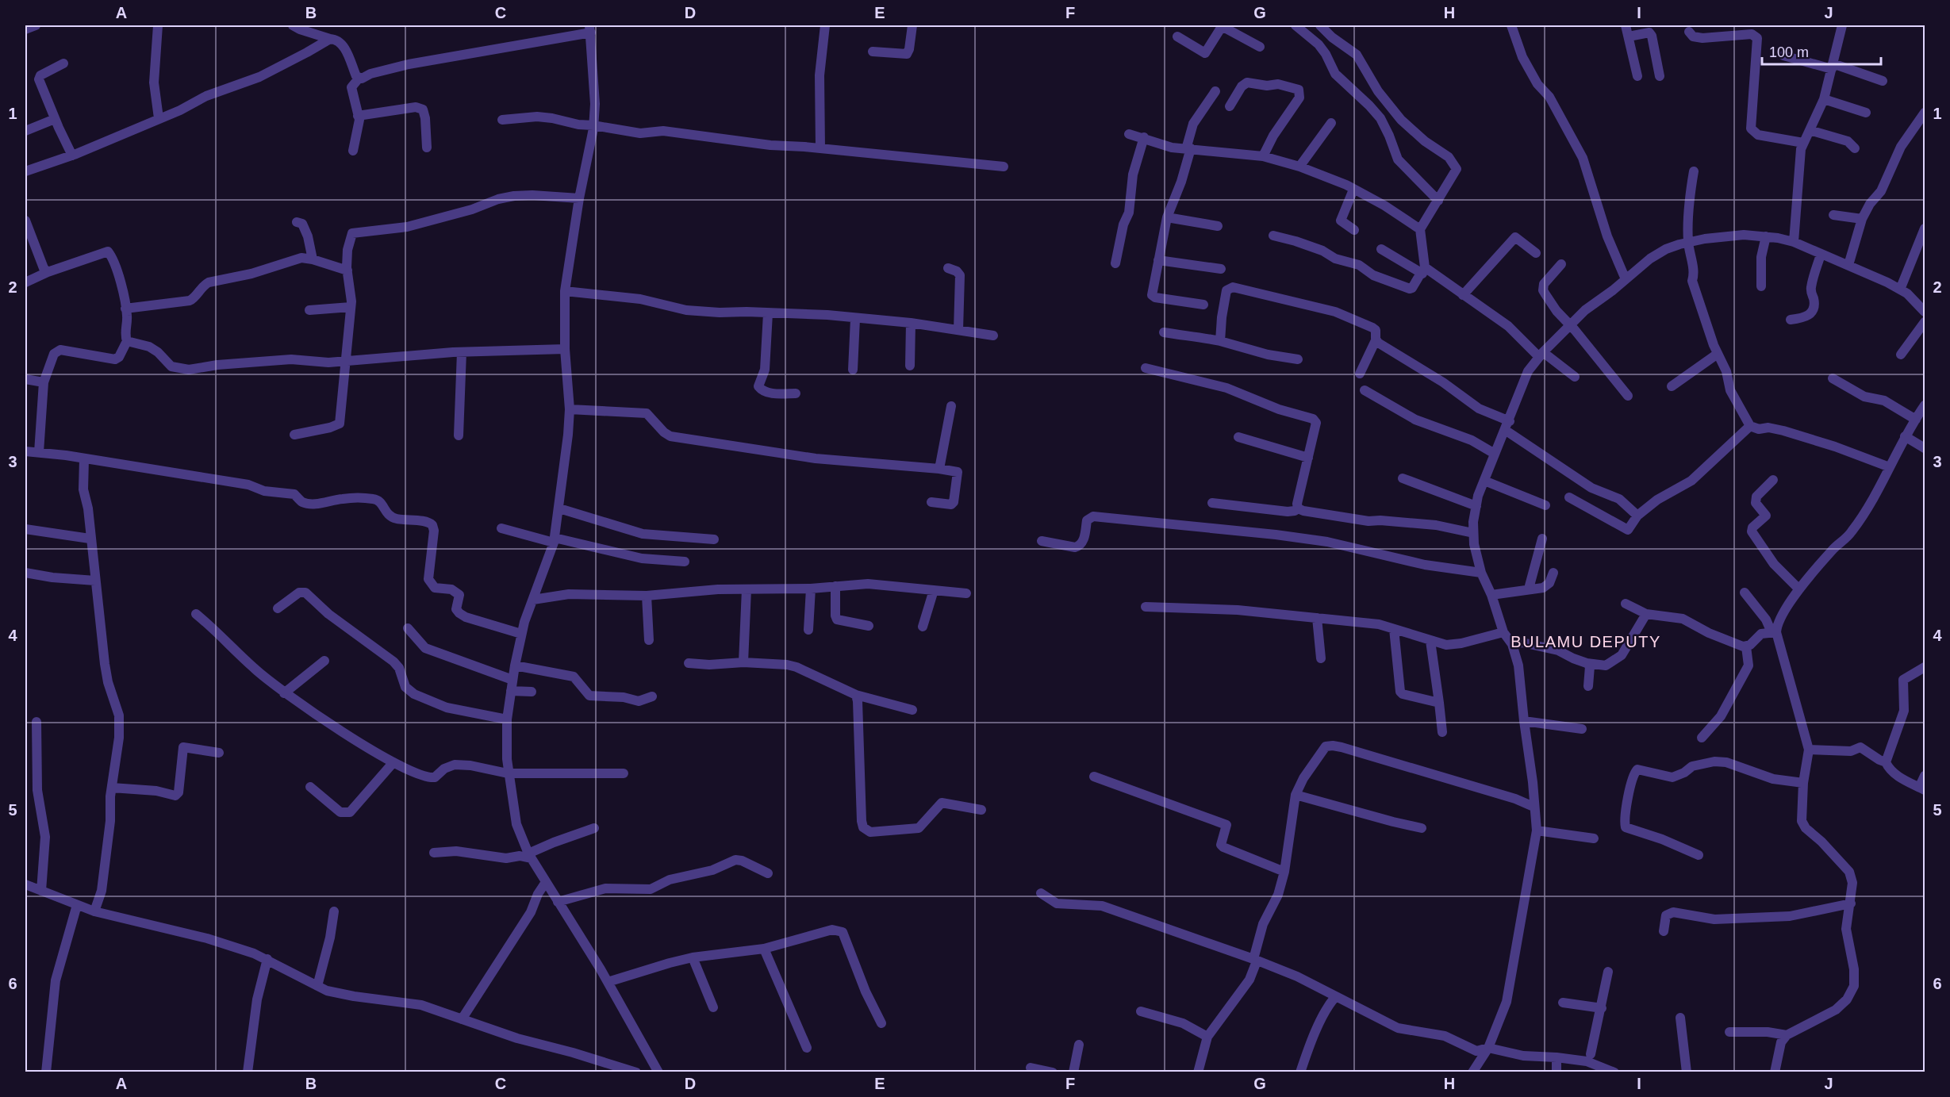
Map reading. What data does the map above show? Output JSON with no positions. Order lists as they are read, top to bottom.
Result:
{
  "districts": ["BULAMU DEPUTY"],
  "scale_bar": "100 m",
  "grid": {
    "columns": [
      "A",
      "B",
      "C",
      "D",
      "E",
      "F",
      "G",
      "H",
      "I",
      "J"
    ],
    "rows": [
      "1",
      "2",
      "3",
      "4",
      "5",
      "6"
    ]
  }
}
